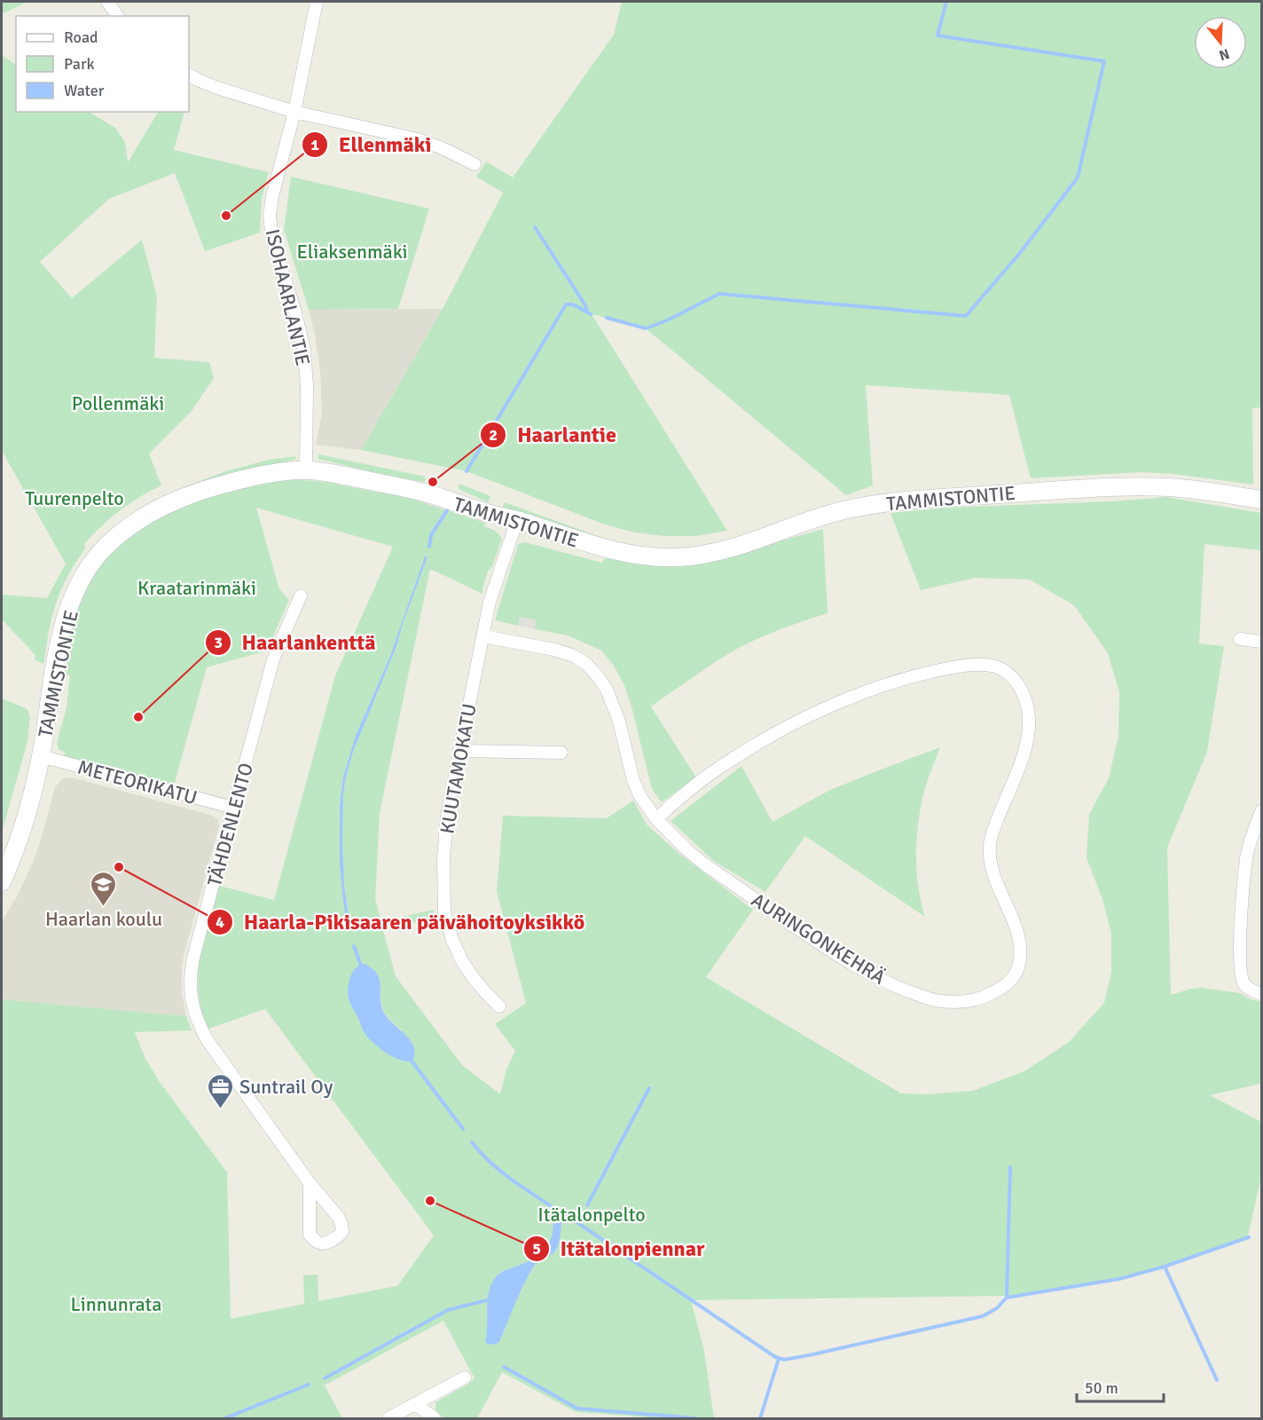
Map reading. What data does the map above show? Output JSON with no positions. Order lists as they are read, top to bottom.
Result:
{
  "streets": {
    "street": [
      "ISOHAARLANTIE",
      "TAMMISTONTIE",
      "KUUTAMOKATU",
      "METEORIKATU",
      "TÄHDENLENTO",
      "AURINGONKEHRÄ"
    ]
  },
  "crossings": [
    ["ISOHAARLANTIE", "TAMMISTONTIE"],
    ["TAMMISTONTIE", "KUUTAMOKATU"],
    ["TAMMISTONTIE", "METEORIKATU"],
    ["KUUTAMOKATU", "AURINGONKEHRÄ"],
    ["METEORIKATU", "TÄHDENLENTO"]
  ],
  "parks": [
    "Eliaksenmäki",
    "Pollenmäki",
    "Tuurenpelto",
    "Kraatarinmäki",
    "Itätalonpelto",
    "Linnunrata"
  ],
  "places": {
    "other": [
      "Ellenmäki",
      "Haarlantie",
      "Haarlankenttä",
      "Haarla-Pikisaaren päivähoitoyksikkö",
      "Itätalonpiennar"
    ],
    "school or university": ["Haarlan koulu"],
    "office": ["Suntrail Oy"]
  },
  "legend": ["Road", "Park", "Water"],
  "scale_bar": "50 m",
  "north": "bottom"
}
